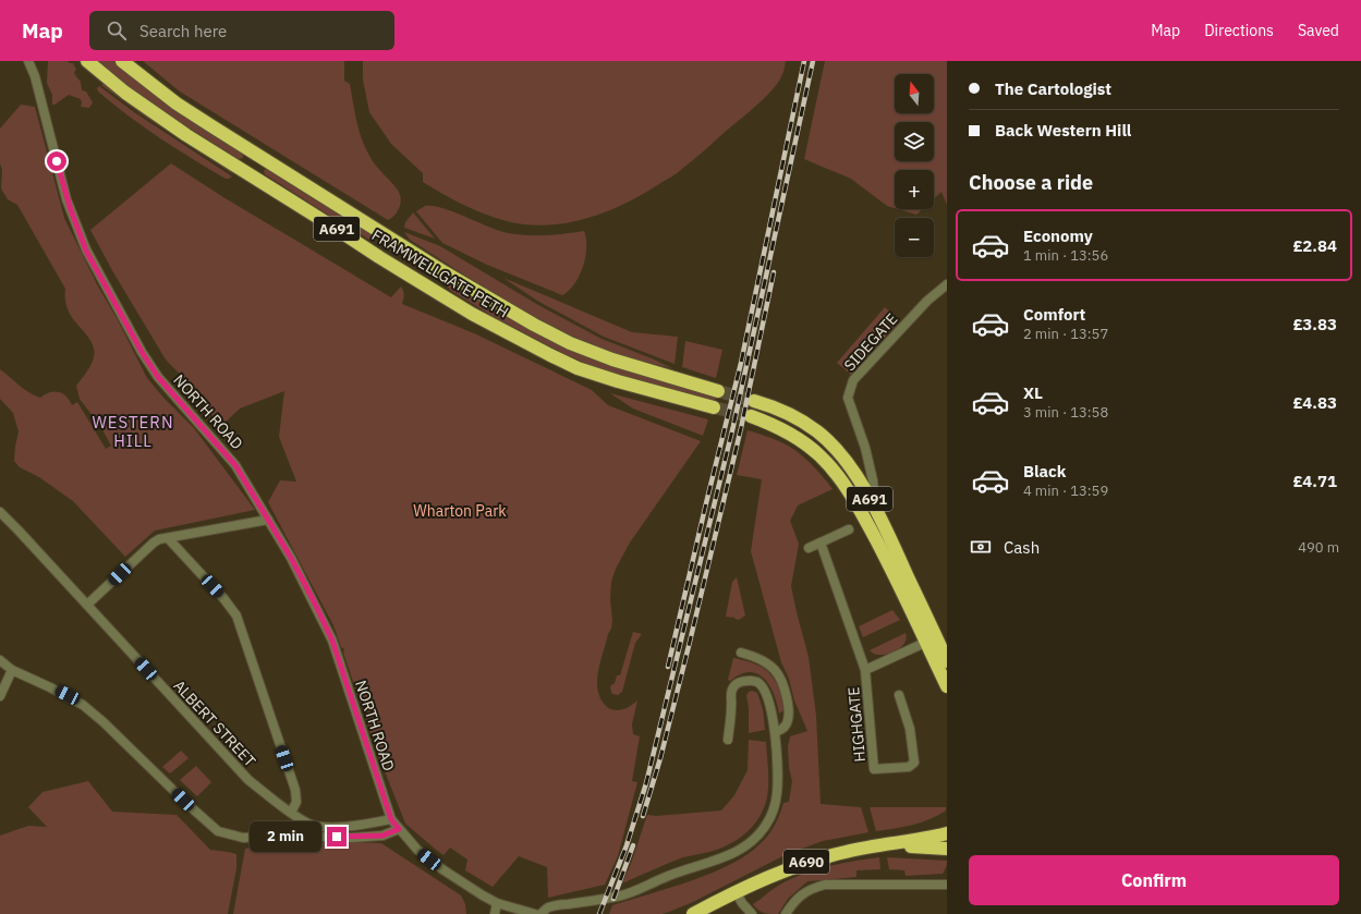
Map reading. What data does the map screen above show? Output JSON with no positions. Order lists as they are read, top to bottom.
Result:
{
  "streets": {
    "highway": ["A691", "FRAMWELLGATE PETH", "A690"],
    "street": [
      "SIDEGATE",
      "NORTH ROAD",
      "ALBERT STREET",
      "HIGHGATE"
    ]
  },
  "crossings": [
    ["A691", "SIDEGATE"],
    ["A691", "HIGHGATE"],
    ["NORTH ROAD", "ALBERT STREET"]
  ],
  "districts": ["WESTERN HILL"],
  "parks": ["Wharton Park"],
  "north": "top",
  "page": {
    "header": "Map",
    "search": "Search here",
    "nav": ["Map", "Directions", "Saved"],
    "banner": ["The Cartologist", "Back Western Hill"],
    "map_buttons": ["+", "−"],
    "heading": "Choose a ride",
    "list": [
      {
        "name": "Economy",
        "note": "1 min · 13:56",
        "value": "£2.84"
      },
      {
        "name": "Comfort",
        "note": "2 min · 13:57",
        "value": "£3.83"
      },
      {
        "name": "XL",
        "note": "3 min · 13:58",
        "value": "£4.83"
      },
      {
        "name": "Black",
        "note": "4 min · 13:59",
        "value": "£4.71"
      }
    ],
    "pay": ["Cash", "490 m"],
    "bubble": "2 min",
    "buttons": "Confirm"
  }
}
